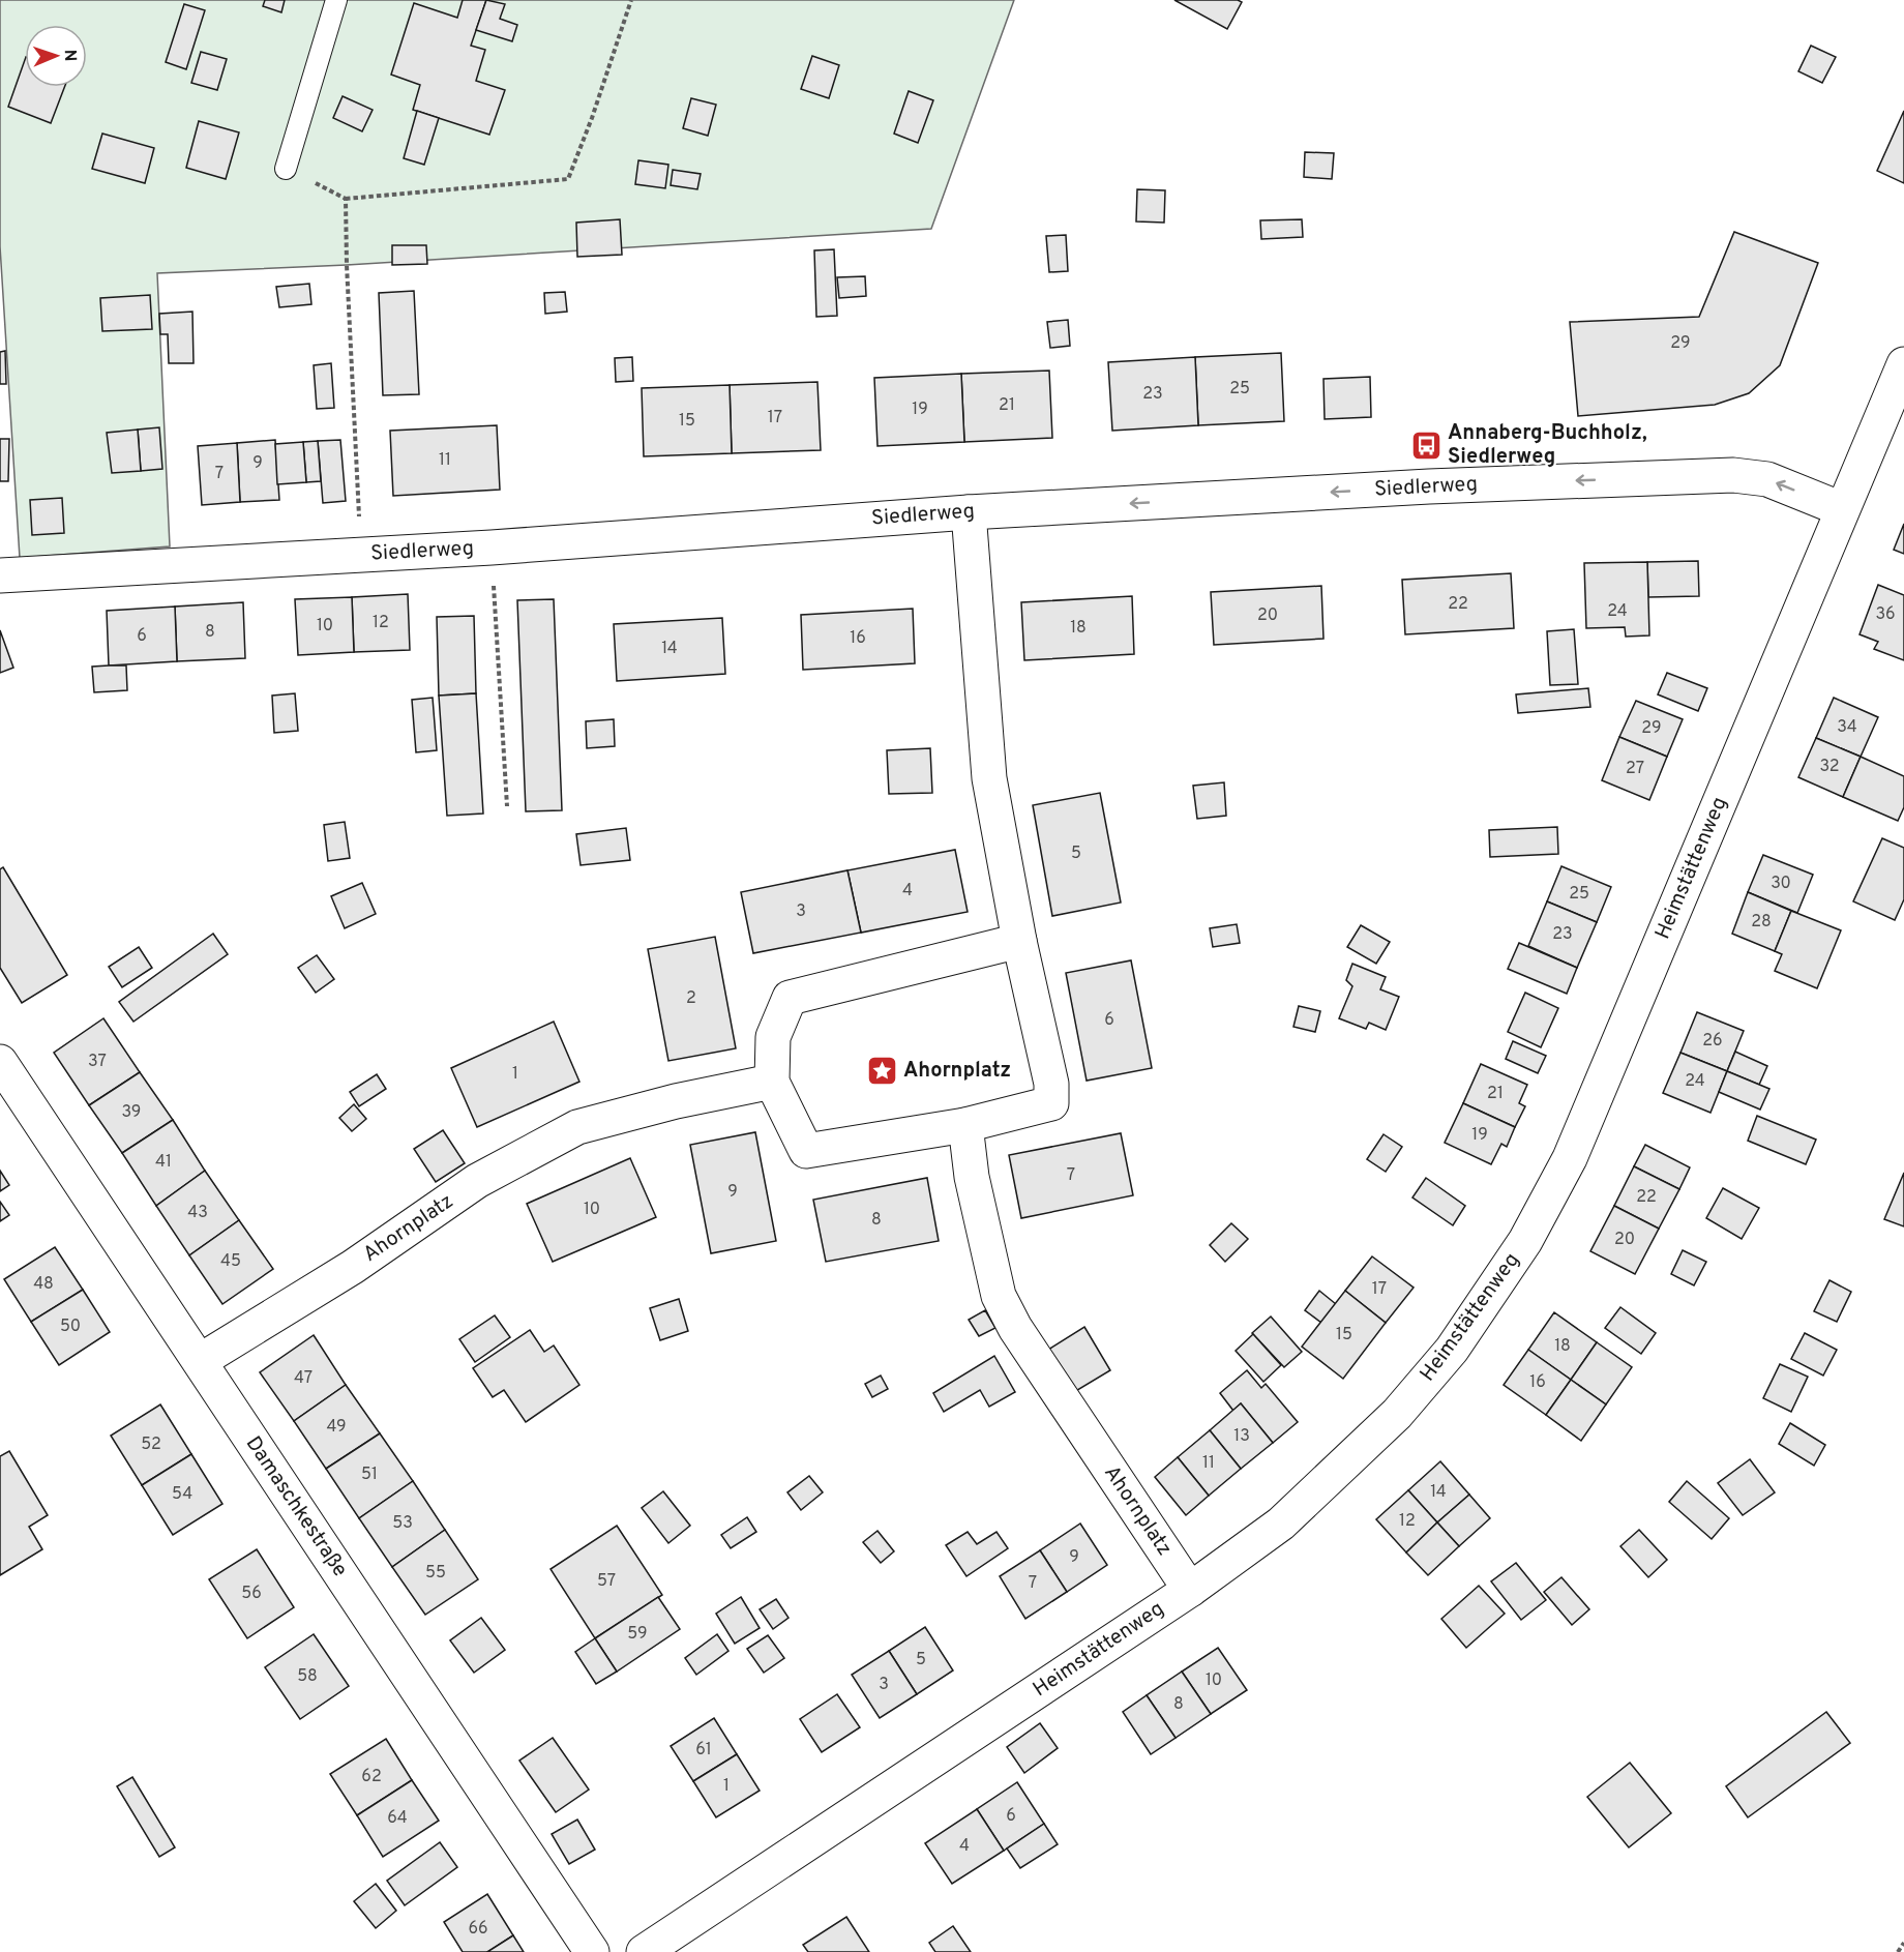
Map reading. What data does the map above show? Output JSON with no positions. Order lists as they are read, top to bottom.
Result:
{
  "streets": {
    "street": [
      "Siedlerweg",
      "Heimstättenweg",
      "Ahornplatz",
      "Damaschkestraße"
    ]
  },
  "crossings": [
    ["Siedlerweg", "Heimstättenweg"],
    ["Heimstättenweg", "Ahornplatz"],
    ["Ahornplatz", "Damaschkestraße"]
  ],
  "one_way": ["Siedlerweg"],
  "places": {
    "bus stop": ["Annaberg-Buchholz, Siedlerweg"],
    "place": ["Ahornplatz"]
  },
  "house_numbers": [
    "29",
    "25",
    "23",
    "21",
    "19",
    "17",
    "15",
    "11",
    "9",
    "7",
    "22",
    "24",
    "36",
    "20",
    "12",
    "10",
    "18",
    "8",
    "6",
    "16",
    "14",
    "34",
    "29",
    "32",
    "27",
    "5",
    "30",
    "4",
    "25",
    "3",
    "28",
    "23",
    "2",
    "6",
    "26",
    "37",
    "1",
    "24",
    "21",
    "39",
    "19",
    "41",
    "7",
    "9",
    "22",
    "10",
    "43",
    "8",
    "20",
    "45",
    "48",
    "17",
    "50",
    "15",
    "18",
    "47",
    "16",
    "49",
    "13",
    "52",
    "11",
    "51",
    "14",
    "54",
    "12",
    "53",
    "9",
    "55",
    "57",
    "7",
    "56",
    "59",
    "5",
    "58",
    "10",
    "3",
    "8",
    "61",
    "62",
    "1",
    "6",
    "64",
    "4",
    "66"
  ],
  "north": "right"
}
